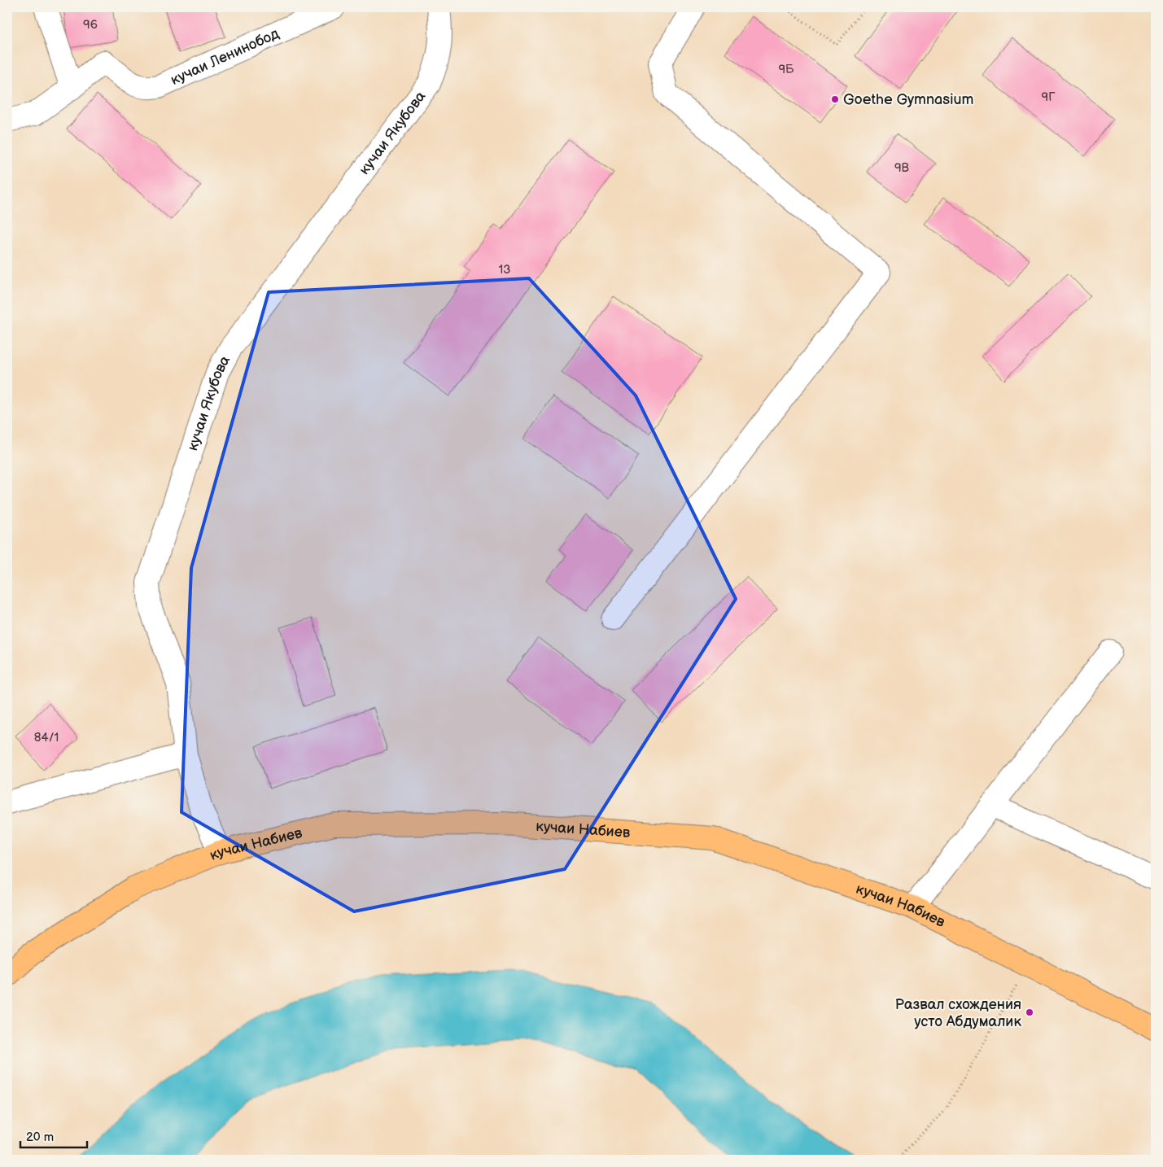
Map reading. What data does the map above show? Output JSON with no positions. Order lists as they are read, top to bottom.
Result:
{
  "streets": {
    "main road": ["кучаи Набиев"],
    "street": ["кучаи Ленинобод", "кучаи Якубова"]
  },
  "crossings": [
    ["кучаи Якубова", "кучаи Набиев"]
  ],
  "places": ["Goethe Gymnasium", "Развал схождения усто Абдумалик"],
  "house_numbers": [
    "96",
    "9Б",
    "9Г",
    "9В",
    "13",
    "84/1"
  ],
  "scale_bar": "20 m"
}
